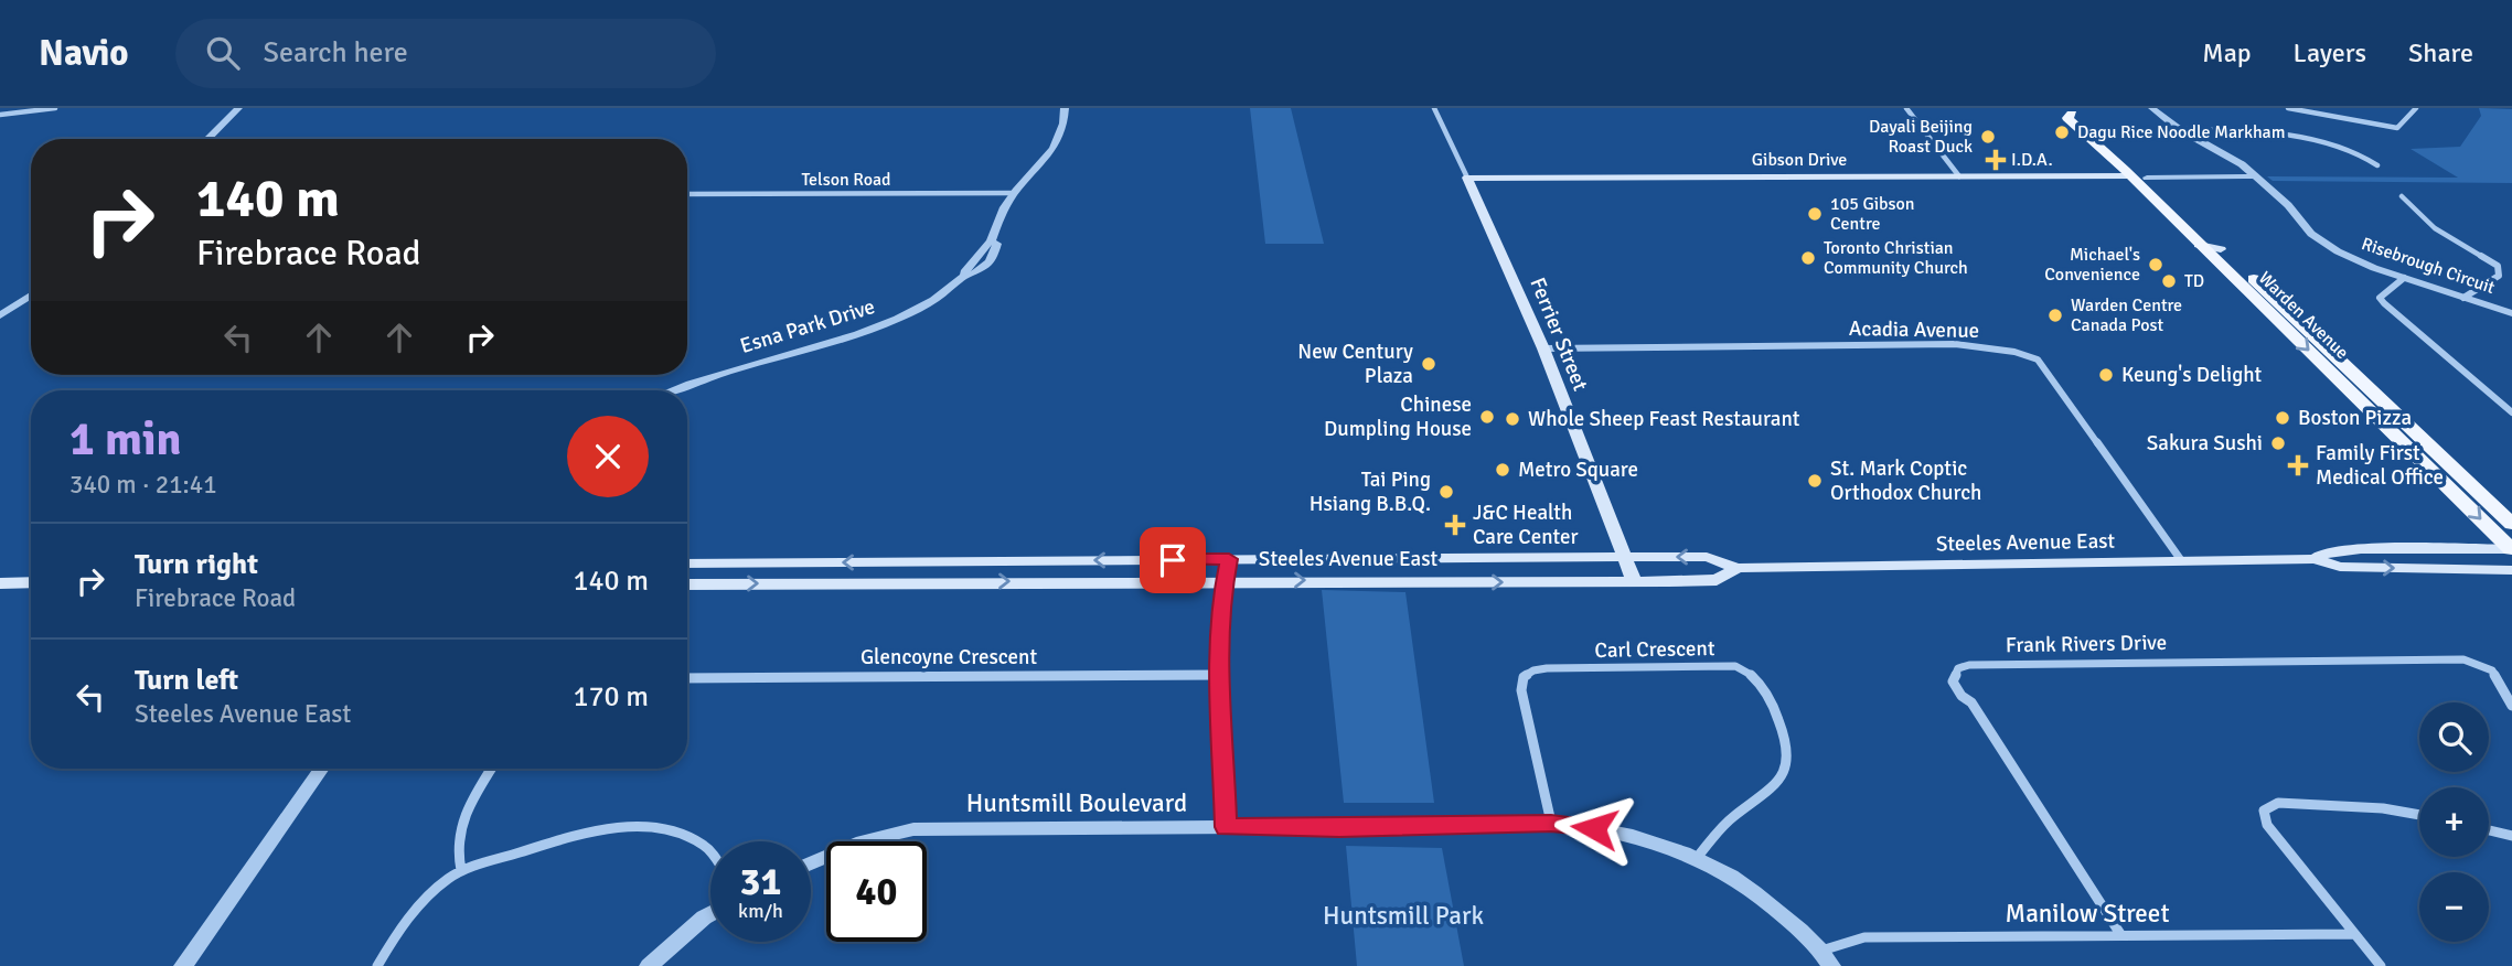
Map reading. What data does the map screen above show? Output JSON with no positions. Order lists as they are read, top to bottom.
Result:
{
  "streets": {
    "main road": [
      "Gibson Drive",
      "Warden Avenue",
      "Ferrier Street",
      "Steeles Avenue East"
    ],
    "street": [
      "Telson Road",
      "Risebrough Circuit",
      "Esna Park Drive",
      "Acadia Avenue",
      "Frank Rivers Drive",
      "Carl Crescent",
      "Glencoyne Crescent",
      "Huntsmill Boulevard",
      "Manilow Street"
    ]
  },
  "crossings": [
    ["Gibson Drive", "Warden Avenue"],
    ["Gibson Drive", "Ferrier Street"],
    ["Telson Road", "Esna Park Drive"],
    ["Warden Avenue", "Steeles Avenue East"],
    ["Acadia Avenue", "Ferrier Street"],
    ["Acadia Avenue", "Steeles Avenue East"],
    ["Ferrier Street", "Steeles Avenue East"],
    ["Frank Rivers Drive", "Manilow Street"],
    ["Carl Crescent", "Huntsmill Boulevard"],
    ["Huntsmill Boulevard", "Manilow Street"]
  ],
  "parks": ["Huntsmill Park"],
  "places": {
    "other": [
      "Dagu Rice Noodle Markham",
      "Dayali Beijing Roast Duck",
      "105 Gibson Centre",
      "Toronto Christian Community Church",
      "Michael's Convenience",
      "TD",
      "Warden Centre Canada Post",
      "New Century Plaza",
      "Keung's Delight",
      "Chinese Dumpling House",
      "Boston Pizza",
      "Whole Sheep Feast Restaurant",
      "Sakura Sushi",
      "Metro Square",
      "St. Mark Coptic Orthodox Church",
      "Tai Ping Hsiang B.B.Q."
    ],
    "health": ["I.D.A.", "Family First Medical Office", "J&C Health Care Center"]
  },
  "page": {
    "header": "Navio",
    "search": "Search here",
    "nav": ["Map", "Layers", "Share"],
    "turn": ["140 m", "Firebrace Road"],
    "heading": ["1 min", "340 m · 21:41"],
    "list": [
      {
        "name": "Turn right",
        "note": "Firebrace Road",
        "value": "140 m"
      },
      {
        "name": "Turn left",
        "note": "Steeles Avenue East",
        "value": "170 m"
      }
    ],
    "map_buttons": ["+", "−"],
    "speed": "31 km/h",
    "limit": "40"
  }
}
